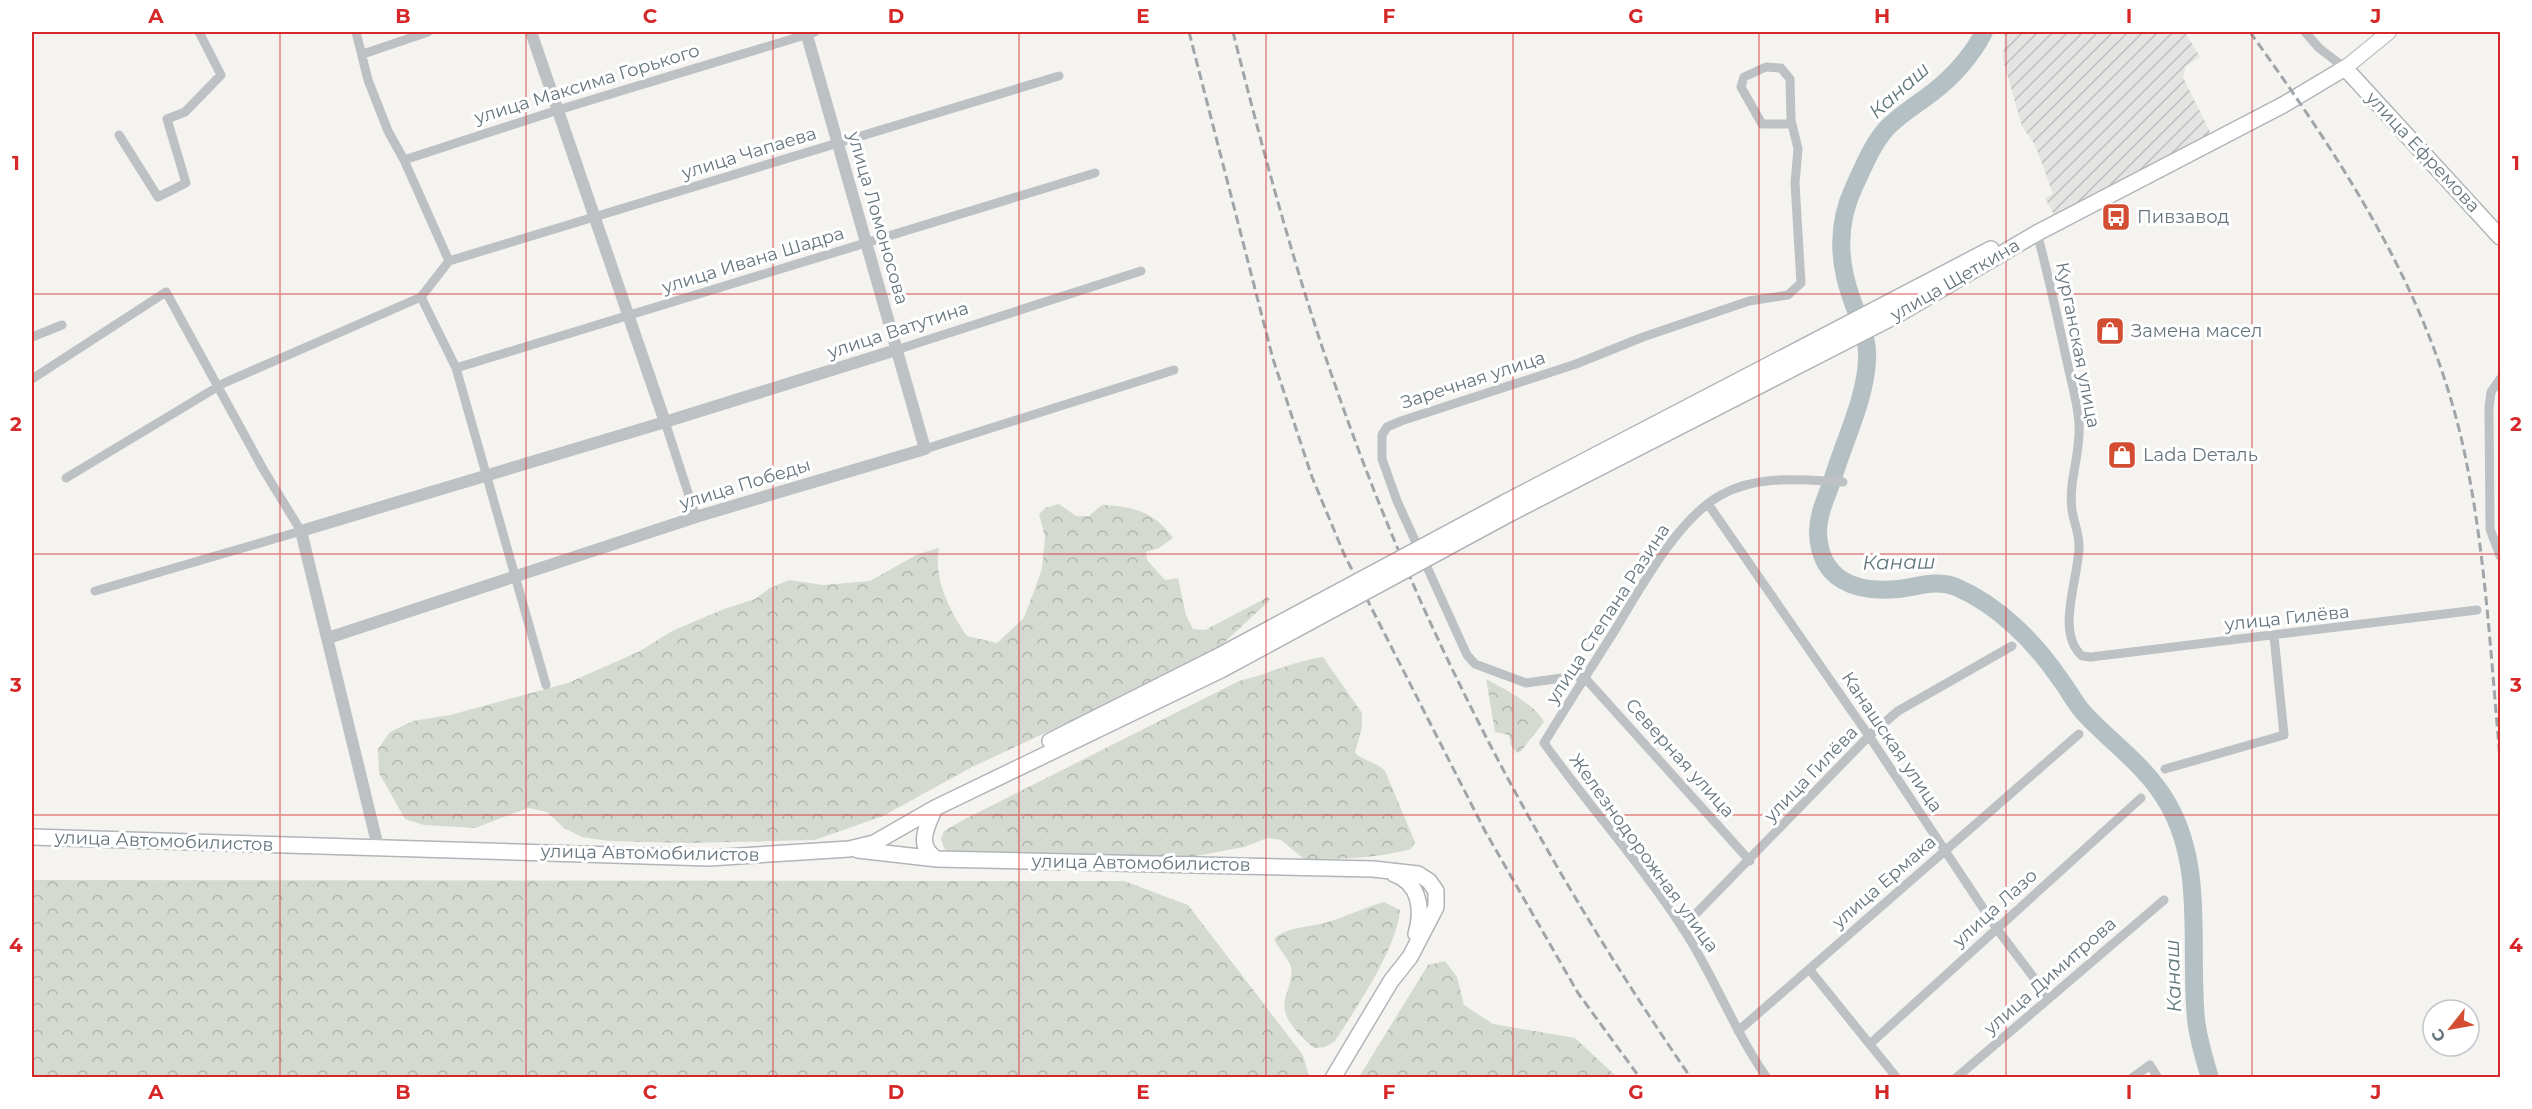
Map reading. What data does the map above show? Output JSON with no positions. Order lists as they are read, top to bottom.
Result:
{
  "streets": {
    "main road": ["улица Ефремова", "улица Щеткина", "улица Автомобилистов"],
    "street": [
      "улица Максима Горького",
      "улица Чапаева",
      "улица Ломоносова",
      "улица Ивана Шадра",
      "улица Ватутина",
      "Курганская улица",
      "Заречная улица",
      "улица Победы",
      "улица Степана Разина",
      "улица Гилёва",
      "Канашская улица",
      "Северная улица",
      "Железнодорожная улица",
      "улица Ермака",
      "улица Лазо",
      "улица Димитрова"
    ]
  },
  "crossings": [
    ["улица Максима Горького", "улица Ломоносова"],
    ["улица Ефремова", "улица Щеткина"],
    ["улица Чапаева", "улица Ломоносова"],
    ["улица Ломоносова", "улица Ивана Шадра"],
    ["улица Ломоносова", "улица Ватутина"],
    ["улица Ломоносова", "улица Победы"],
    ["улица Щеткина", "Курганская улица"],
    ["Курганская улица", "улица Гилёва"],
    ["Заречная улица", "улица Степана Разина"],
    ["Заречная улица", "Северная улица"],
    ["улица Степана Разина", "Канашская улица"],
    ["улица Степана Разина", "Северная улица"],
    ["улица Степана Разина", "Железнодорожная улица"],
    ["улица Гилёва", "Канашская улица"],
    ["улица Гилёва", "Северная улица"],
    ["улица Гилёва", "Железнодорожная улица"],
    ["Канашская улица", "улица Ермака"],
    ["Канашская улица", "улица Лазо"],
    ["Канашская улица", "улица Димитрова"],
    ["Железнодорожная улица", "улица Ермака"]
  ],
  "water": ["Канаш"],
  "places": {
    "bus stop": ["Пивзавод"],
    "shop": ["Замена масел", "Lada Dеталь"]
  },
  "north": "bottom left",
  "grid": {
    "columns": [
      "A",
      "B",
      "C",
      "D",
      "E",
      "F",
      "G",
      "H",
      "I",
      "J"
    ],
    "rows": [
      "1",
      "2",
      "3",
      "4"
    ]
  }
}
